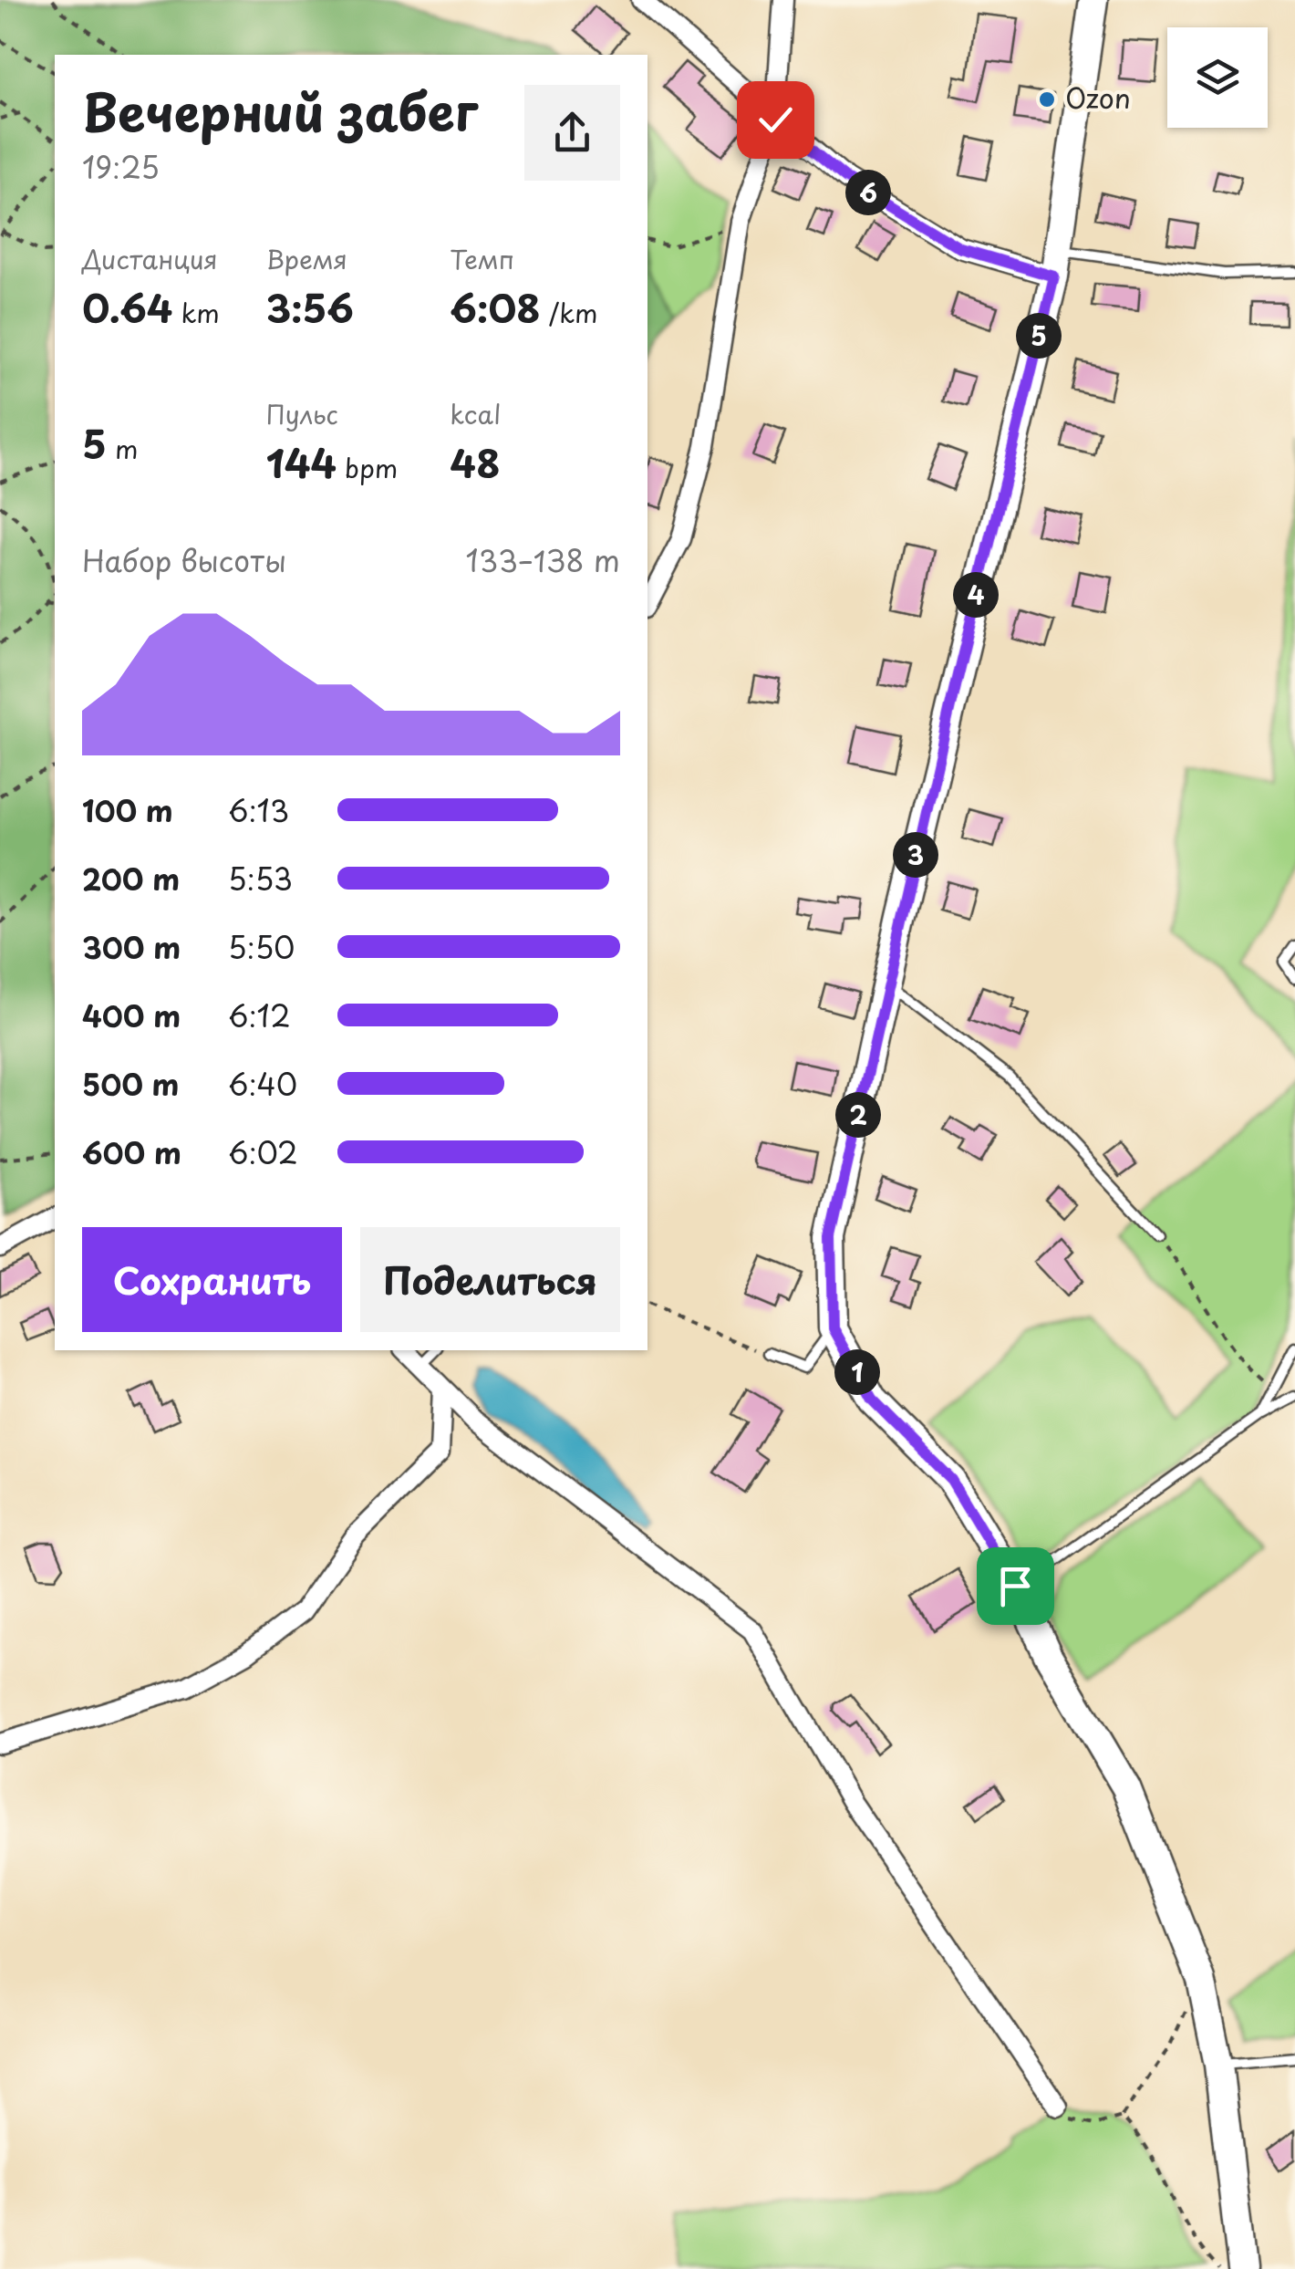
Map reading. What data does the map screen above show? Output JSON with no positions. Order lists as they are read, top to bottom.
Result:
{
  "places": ["Ozon"],
  "page": {
    "heading": ["Вечерний забег", "19:25"],
    "pins": [
      "6",
      "5",
      "4",
      "3",
      "2",
      "1"
    ],
    "stats": [
      ["Дистанция", "0.64 km"],
      ["Время", "3:56"],
      ["Темп", "6:08 /km"],
      ["5 m"],
      ["Пульс", "144 bpm"],
      ["kcal", "48"]
    ],
    "chart": ["Набор высоты", "133–138 m"],
    "list": [
      {
        "name": "100 m",
        "note": "6:13"
      },
      {
        "name": "200 m",
        "note": "5:53"
      },
      {
        "name": "300 m",
        "note": "5:50"
      },
      {
        "name": "400 m",
        "note": "6:12"
      },
      {
        "name": "500 m",
        "note": "6:40"
      },
      {
        "name": "600 m",
        "note": "6:02"
      }
    ],
    "buttons": ["Сохранить", "Поделиться"]
  }
}
